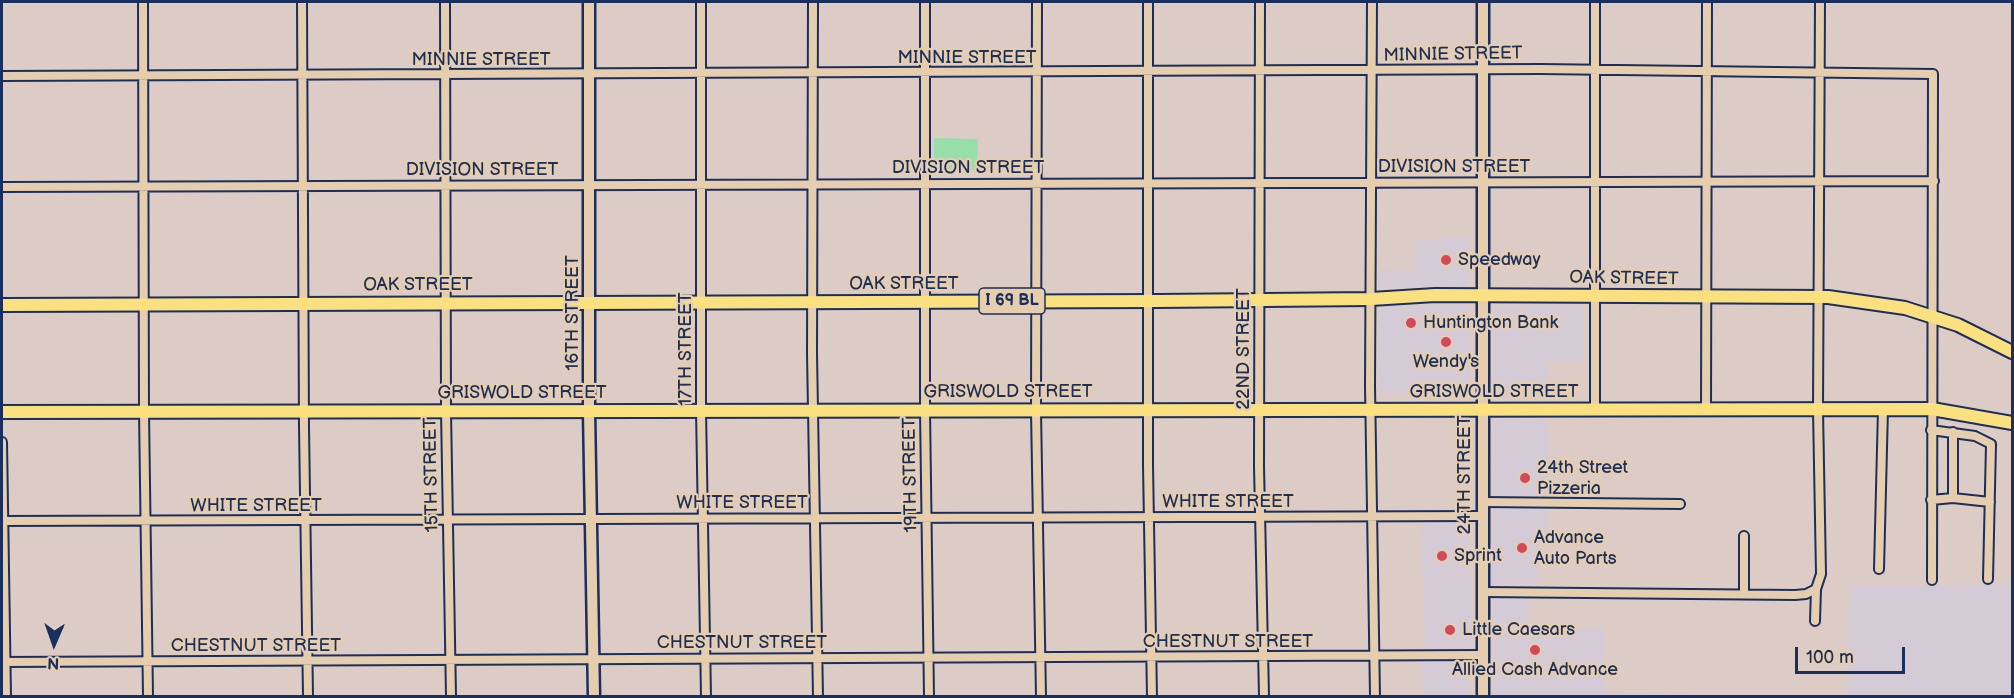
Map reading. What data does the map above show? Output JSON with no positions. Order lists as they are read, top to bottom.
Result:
{
  "streets": {
    "main road": ["OAK STREET", "I 69 BL", "GRISWOLD STREET"],
    "street": [
      "MINNIE STREET",
      "DIVISION STREET",
      "16TH STREET",
      "17TH STREET",
      "22ND STREET",
      "15TH STREET",
      "19TH STREET",
      "24TH STREET",
      "WHITE STREET",
      "CHESTNUT STREET"
    ]
  },
  "crossings": [
    ["MINNIE STREET", "DIVISION STREET"],
    ["MINNIE STREET", "16TH STREET"],
    ["MINNIE STREET", "17TH STREET"],
    ["MINNIE STREET", "22ND STREET"],
    ["MINNIE STREET", "15TH STREET"],
    ["MINNIE STREET", "19TH STREET"],
    ["MINNIE STREET", "24TH STREET"],
    ["DIVISION STREET", "16TH STREET"],
    ["DIVISION STREET", "17TH STREET"],
    ["DIVISION STREET", "22ND STREET"],
    ["DIVISION STREET", "15TH STREET"],
    ["DIVISION STREET", "19TH STREET"],
    ["DIVISION STREET", "24TH STREET"],
    ["OAK STREET", "16TH STREET"],
    ["OAK STREET", "17TH STREET"],
    ["OAK STREET", "22ND STREET"],
    ["OAK STREET", "15TH STREET"],
    ["OAK STREET", "19TH STREET"],
    ["OAK STREET", "24TH STREET"],
    ["16TH STREET", "GRISWOLD STREET"],
    ["16TH STREET", "WHITE STREET"],
    ["16TH STREET", "CHESTNUT STREET"],
    ["17TH STREET", "GRISWOLD STREET"],
    ["17TH STREET", "WHITE STREET"],
    ["17TH STREET", "CHESTNUT STREET"],
    ["22ND STREET", "GRISWOLD STREET"],
    ["22ND STREET", "WHITE STREET"],
    ["22ND STREET", "CHESTNUT STREET"],
    ["GRISWOLD STREET", "15TH STREET"],
    ["GRISWOLD STREET", "19TH STREET"],
    ["GRISWOLD STREET", "24TH STREET"],
    ["15TH STREET", "WHITE STREET"],
    ["15TH STREET", "CHESTNUT STREET"],
    ["19TH STREET", "WHITE STREET"],
    ["19TH STREET", "CHESTNUT STREET"],
    ["24TH STREET", "WHITE STREET"],
    ["24TH STREET", "CHESTNUT STREET"]
  ],
  "places": [
    "Speedway",
    "Huntington Bank",
    "Wendy's",
    "24th Street Pizzeria",
    "Advance Auto Parts",
    "Sprint",
    "Little Caesars",
    "Allied Cash Advance"
  ],
  "scale_bar": "100 m",
  "north": "bottom"
}
